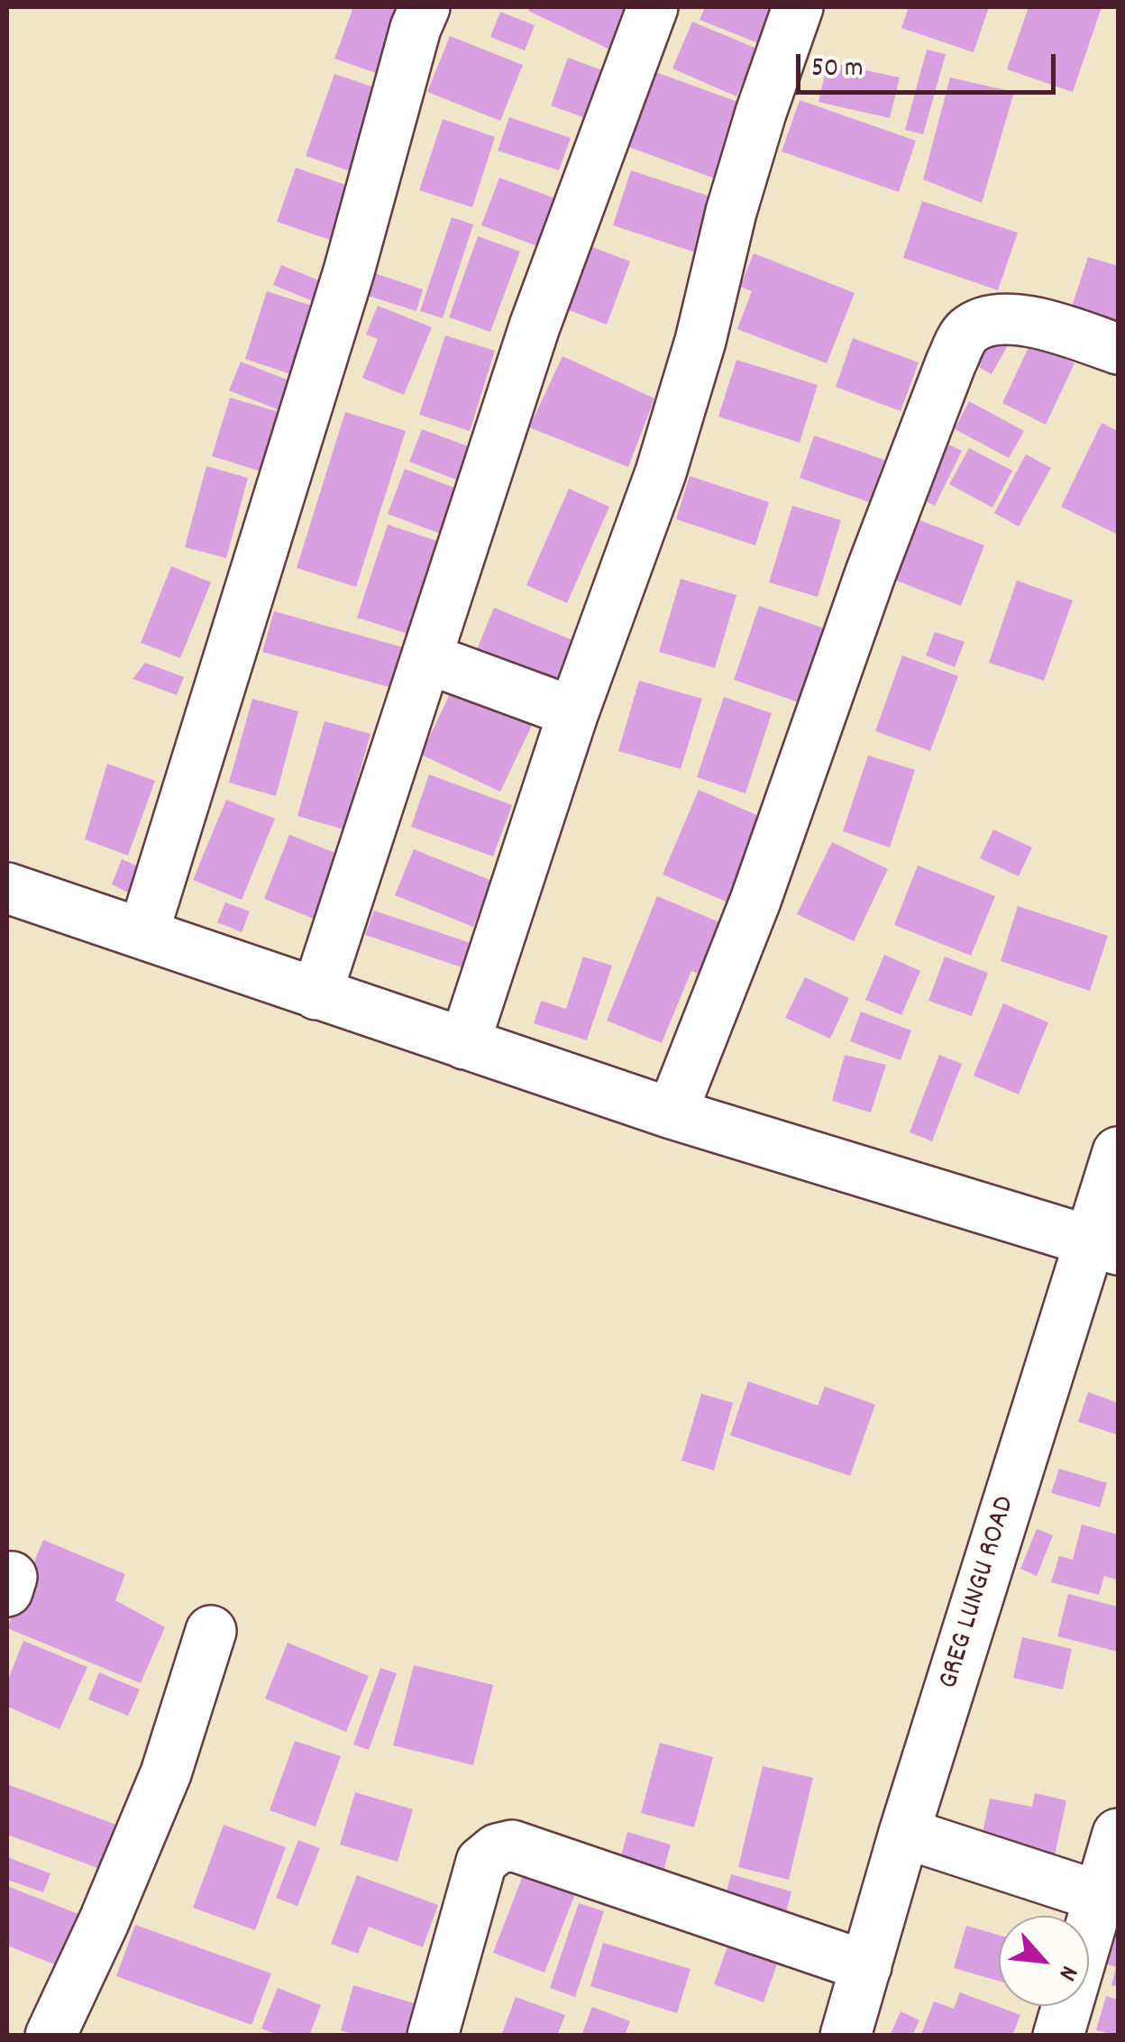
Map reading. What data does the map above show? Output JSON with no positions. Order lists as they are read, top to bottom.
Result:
{
  "streets": {
    "street": ["GREG LUNGU ROAD"]
  },
  "scale_bar": "50 m",
  "north": "bottom right"
}
